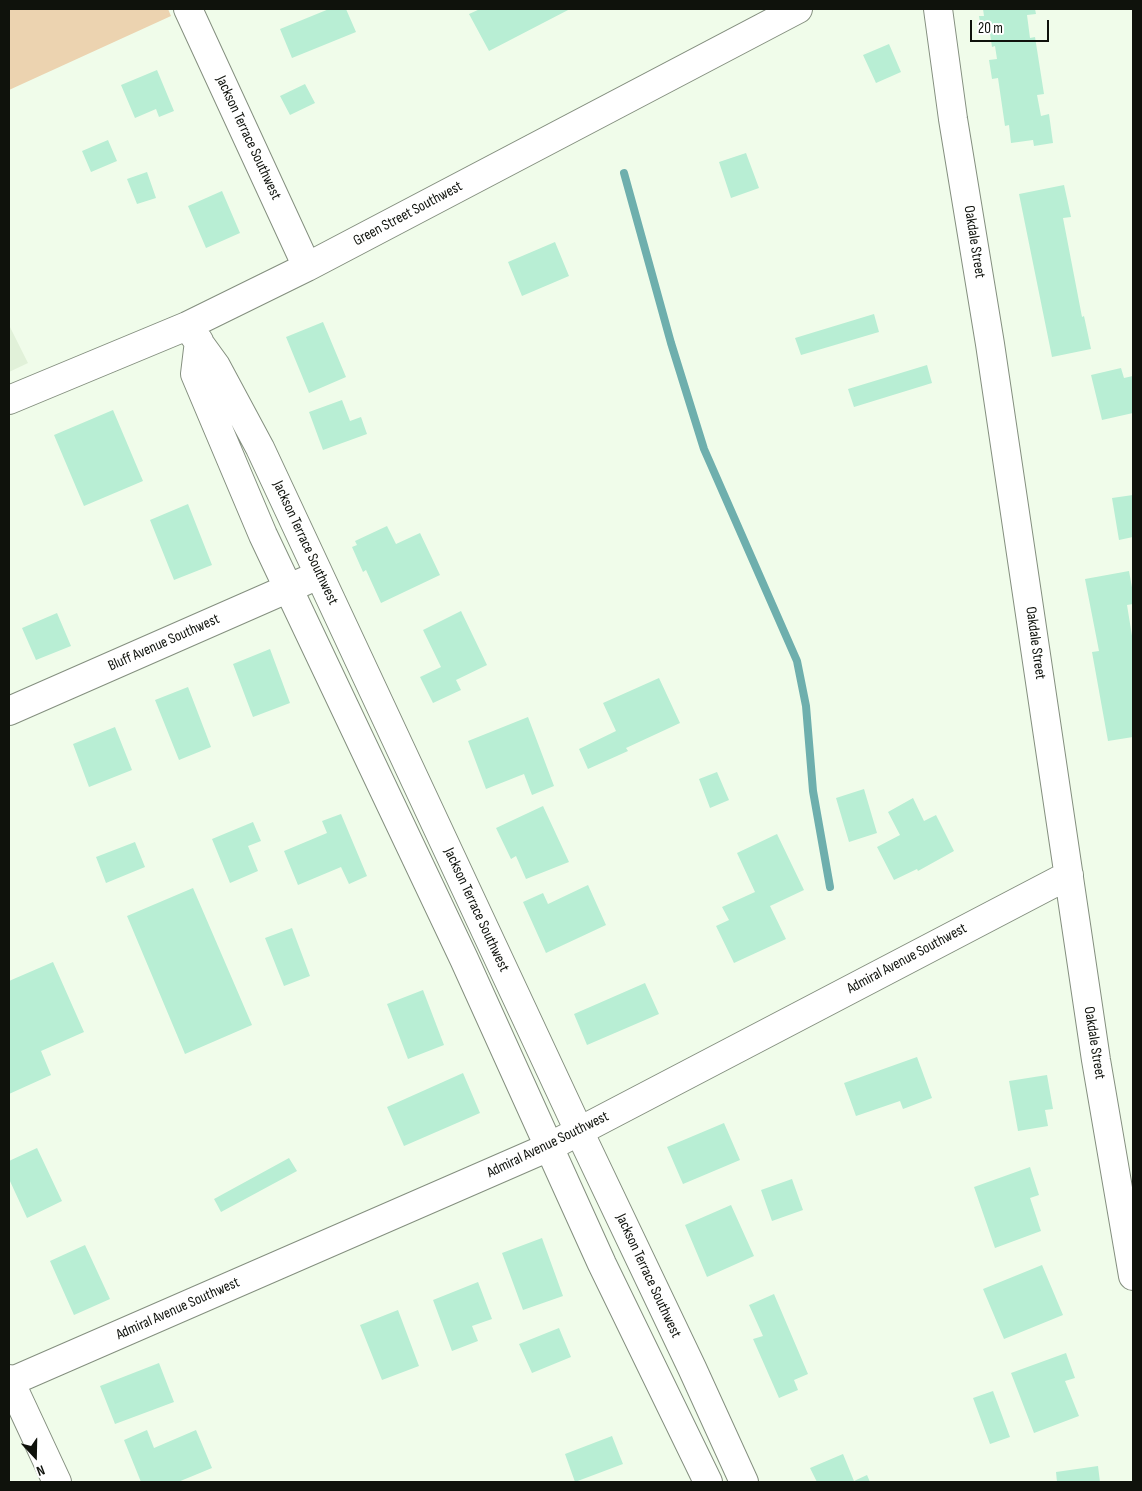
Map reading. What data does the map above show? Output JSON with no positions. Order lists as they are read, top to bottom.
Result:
{
  "streets": {
    "street": [
      "Jackson Terrace Southwest",
      "Green Street Southwest",
      "Oakdale Street",
      "Bluff Avenue Southwest",
      "Admiral Avenue Southwest"
    ]
  },
  "crossings": [
    ["Jackson Terrace Southwest", "Green Street Southwest"],
    ["Jackson Terrace Southwest", "Bluff Avenue Southwest"],
    ["Jackson Terrace Southwest", "Admiral Avenue Southwest"],
    ["Oakdale Street", "Admiral Avenue Southwest"]
  ],
  "scale_bar": "20 m",
  "north": "bottom"
}
